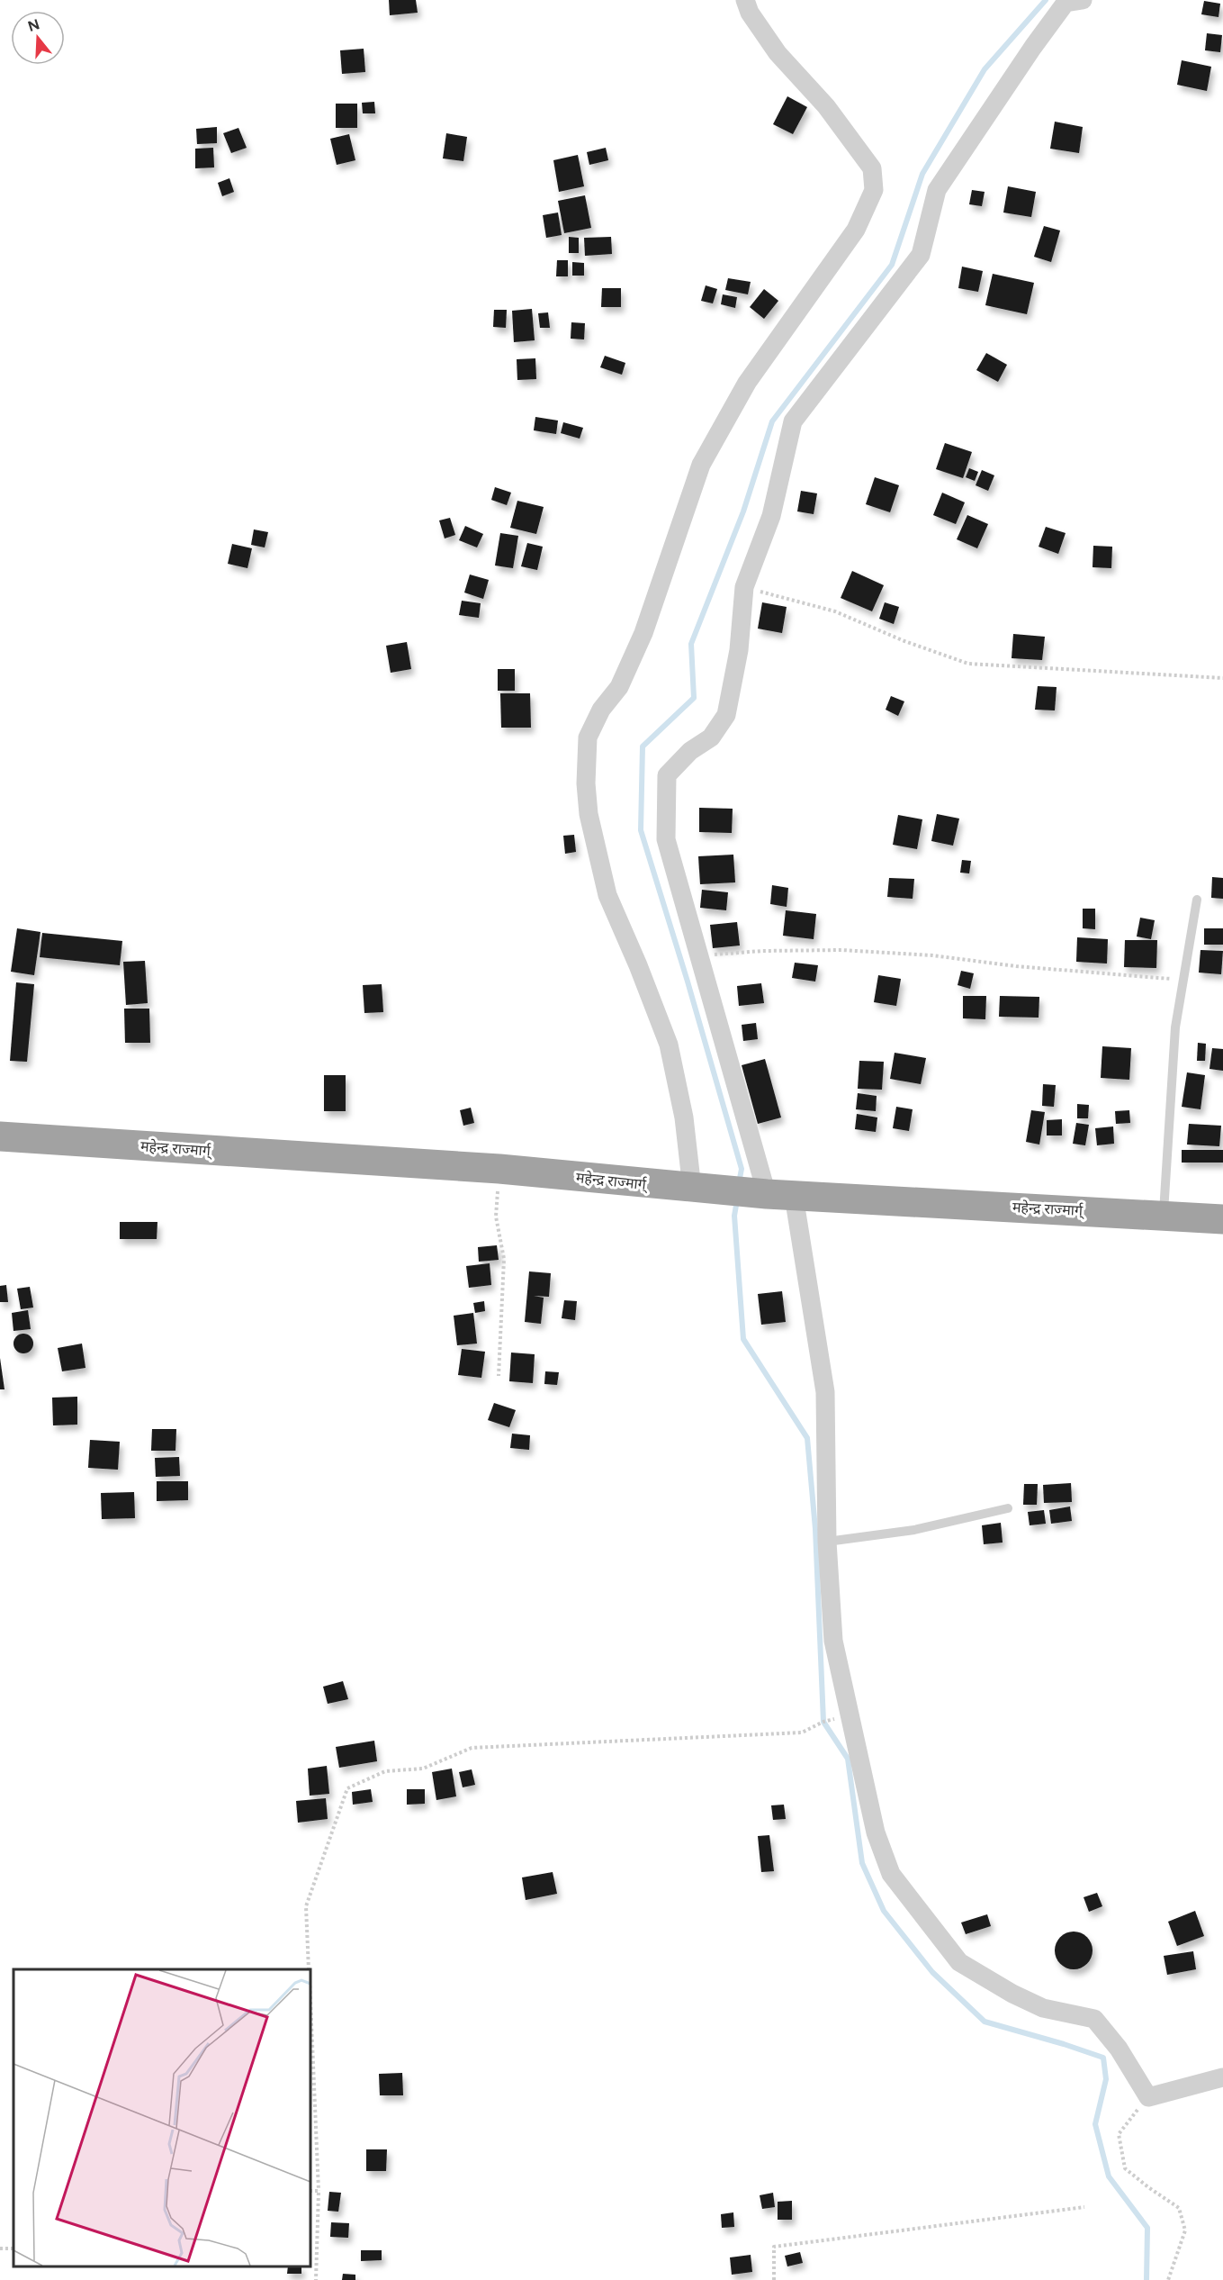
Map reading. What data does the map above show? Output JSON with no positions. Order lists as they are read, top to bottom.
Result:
{
  "streets": {
    "highway": ["महेन्द्र राज्मार्ग्"]
  },
  "north": "top"
}
